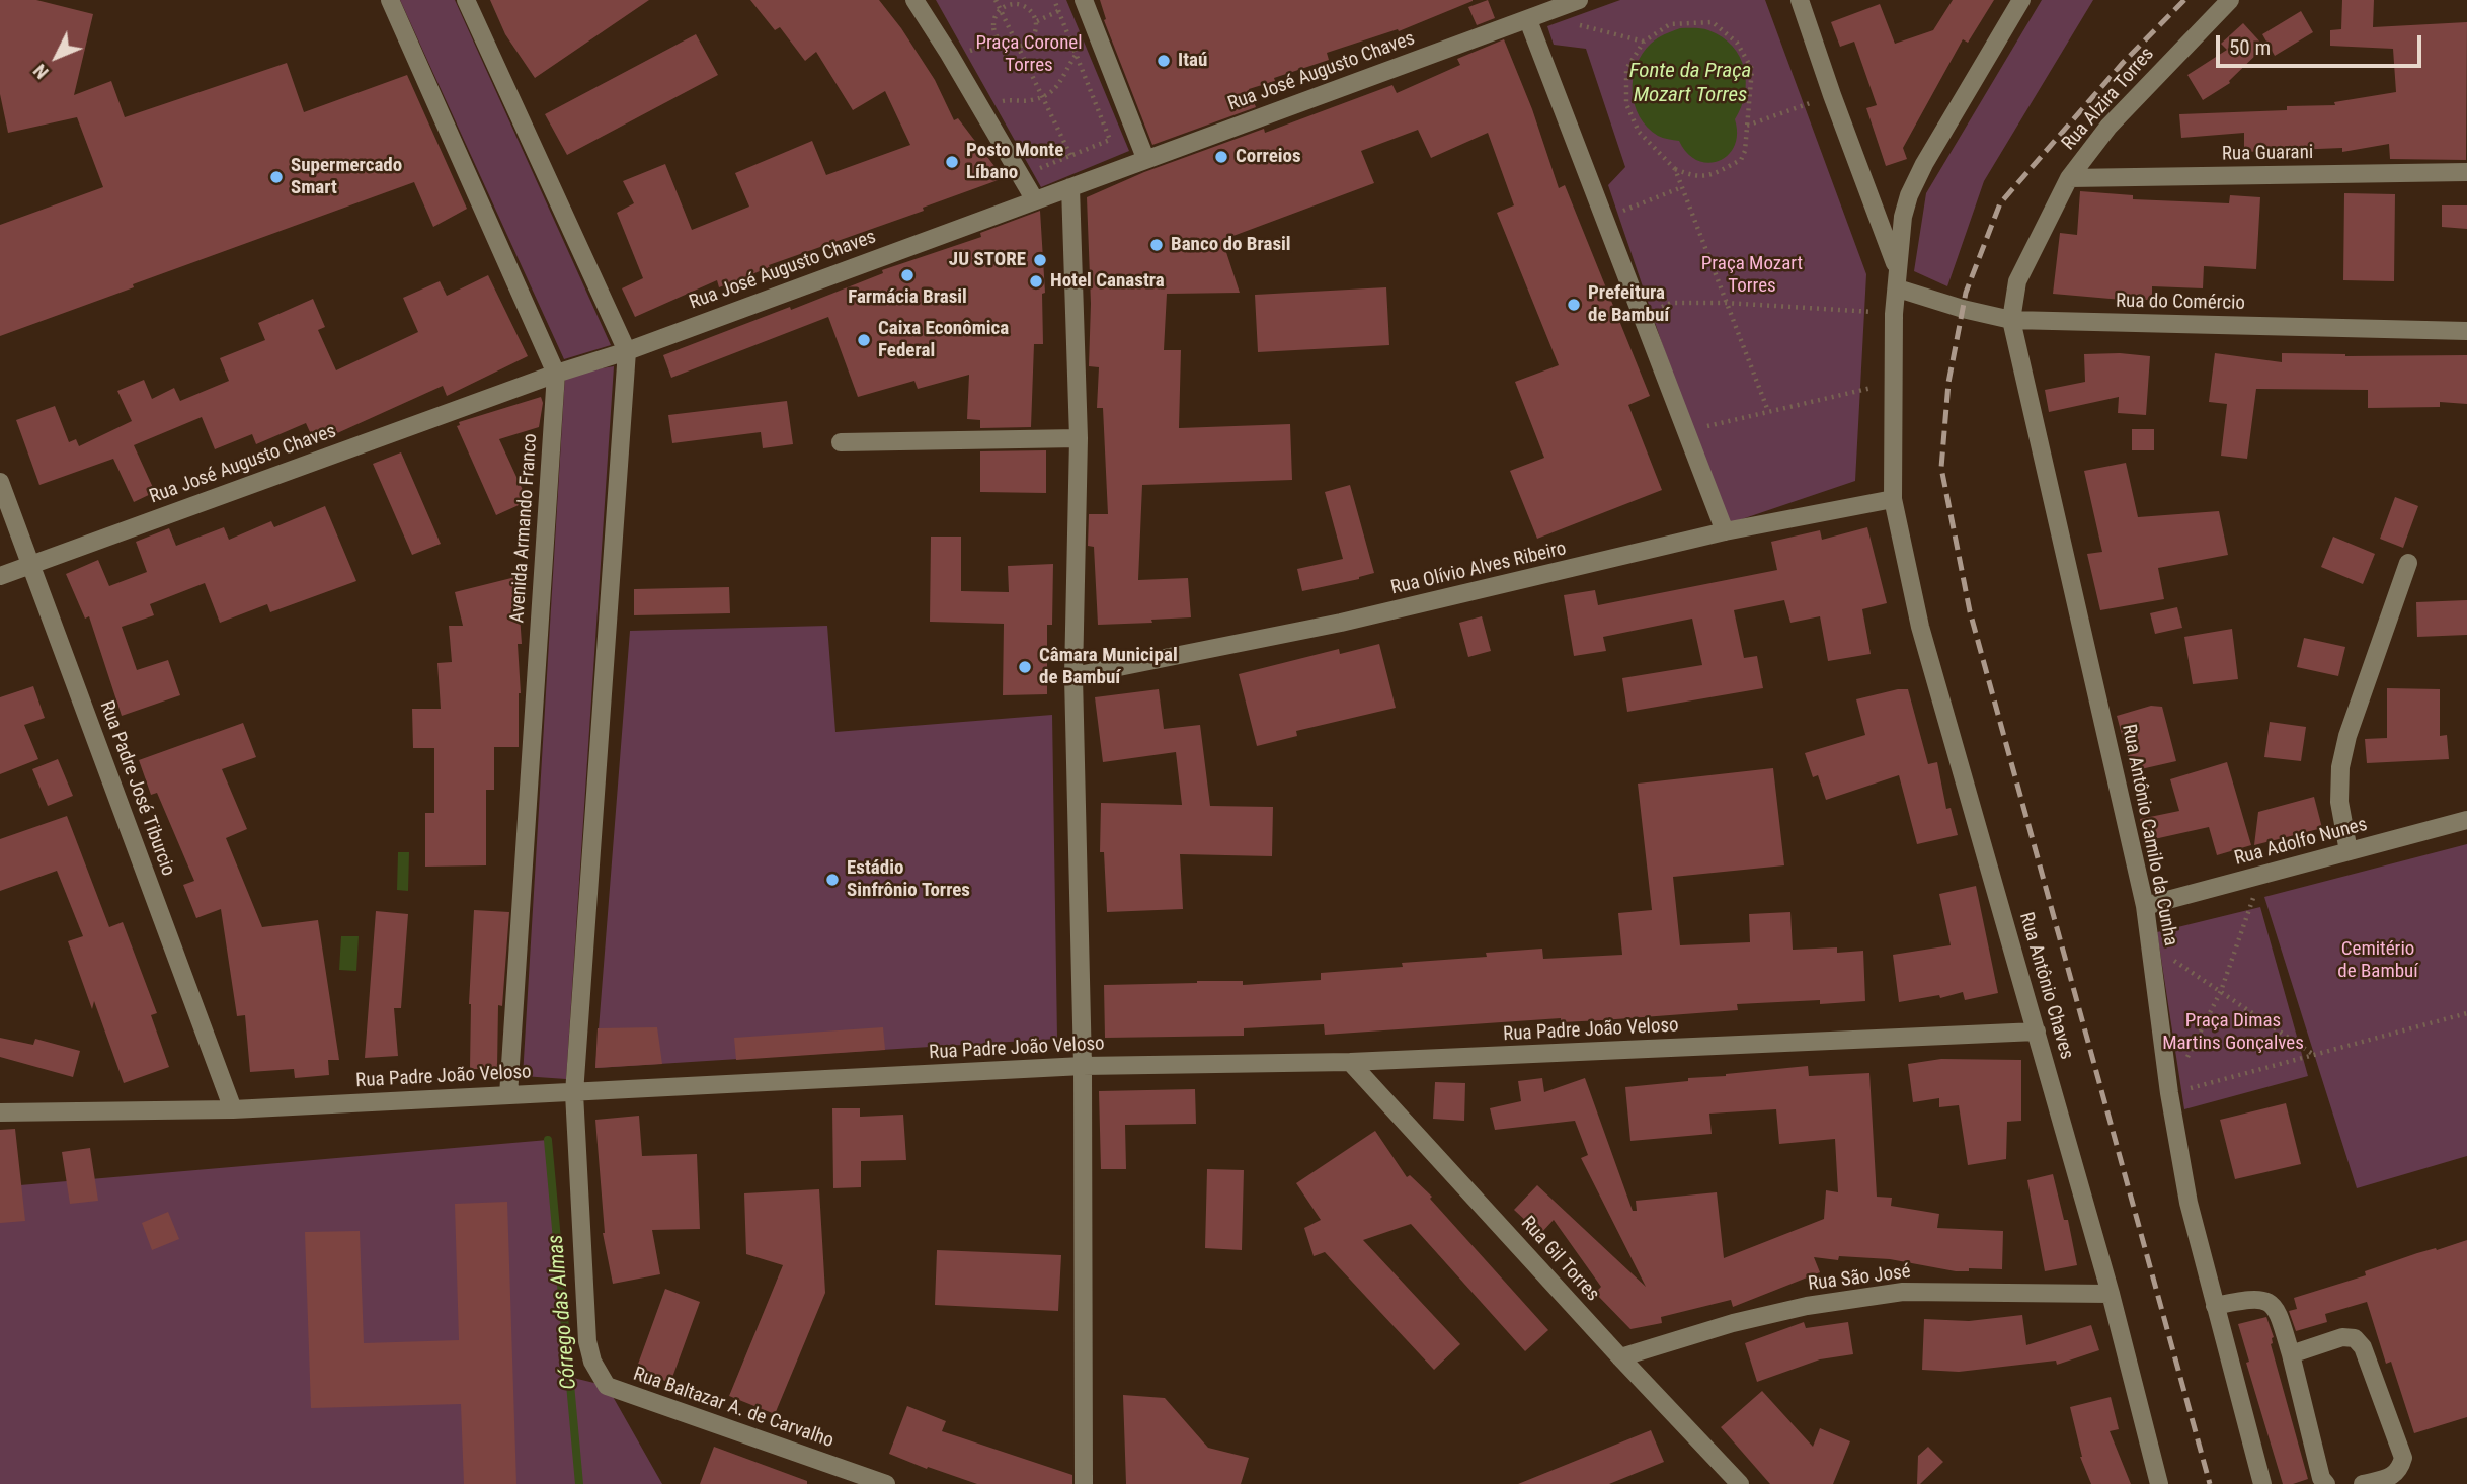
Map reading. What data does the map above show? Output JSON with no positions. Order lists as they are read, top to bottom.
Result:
{
  "streets": {
    "street": [
      "Rua José Augusto Chaves",
      "Rua Alzira Torres",
      "Rua Guarani",
      "Rua do Comércio",
      "Avenida Armando Franco",
      "Rua Olívio Alves Ribeiro",
      "Rua Padre José Tiburcio",
      "Rua Antônio Camilo da Cunha",
      "Rua Adolfo Nunes",
      "Rua Antônio Chaves",
      "Rua Padre João Veloso",
      "Rua Gil Torres",
      "Rua São José",
      "Rua Baltazar A. de Carvalho"
    ]
  },
  "crossings": [
    ["Rua José Augusto Chaves", "Avenida Armando Franco"],
    ["Rua José Augusto Chaves", "Rua Padre José Tiburcio"],
    ["Rua Alzira Torres", "Rua Guarani"],
    ["Rua Alzira Torres", "Rua do Comércio"],
    ["Rua Alzira Torres", "Rua Antônio Camilo da Cunha"],
    ["Rua do Comércio", "Rua Antônio Camilo da Cunha"],
    ["Avenida Armando Franco", "Rua Padre João Veloso"],
    ["Rua Olívio Alves Ribeiro", "Rua Antônio Chaves"],
    ["Rua Padre José Tiburcio", "Rua Padre João Veloso"],
    ["Rua Antônio Camilo da Cunha", "Rua Adolfo Nunes"],
    ["Rua Antônio Chaves", "Rua Padre João Veloso"],
    ["Rua Antônio Chaves", "Rua São José"],
    ["Rua Padre João Veloso", "Rua Gil Torres"],
    ["Rua Padre João Veloso", "Rua Baltazar A. de Carvalho"],
    ["Rua Gil Torres", "Rua São José"]
  ],
  "water": ["Fonte da Praça Mozart Torres", "Córrego das Almas"],
  "parks": [
    "Praça Coronel Torres",
    "Praça Mozart Torres",
    "Cemitério de Bambuí",
    "Praça Dimas Martins Gonçalves"
  ],
  "places": [
    "Itaú",
    "Correios",
    "Posto Monte Líbano",
    "Supermercado Smart",
    "Banco do Brasil",
    "JU STORE",
    "Farmácia Brasil",
    "Hotel Canastra",
    "Prefeitura de Bambuí",
    "Caixa Econômica Federal",
    "Câmara Municipal de Bambuí",
    "Estádio Sinfrônio Torres"
  ],
  "scale_bar": "50 m",
  "north": "bottom left"
}
